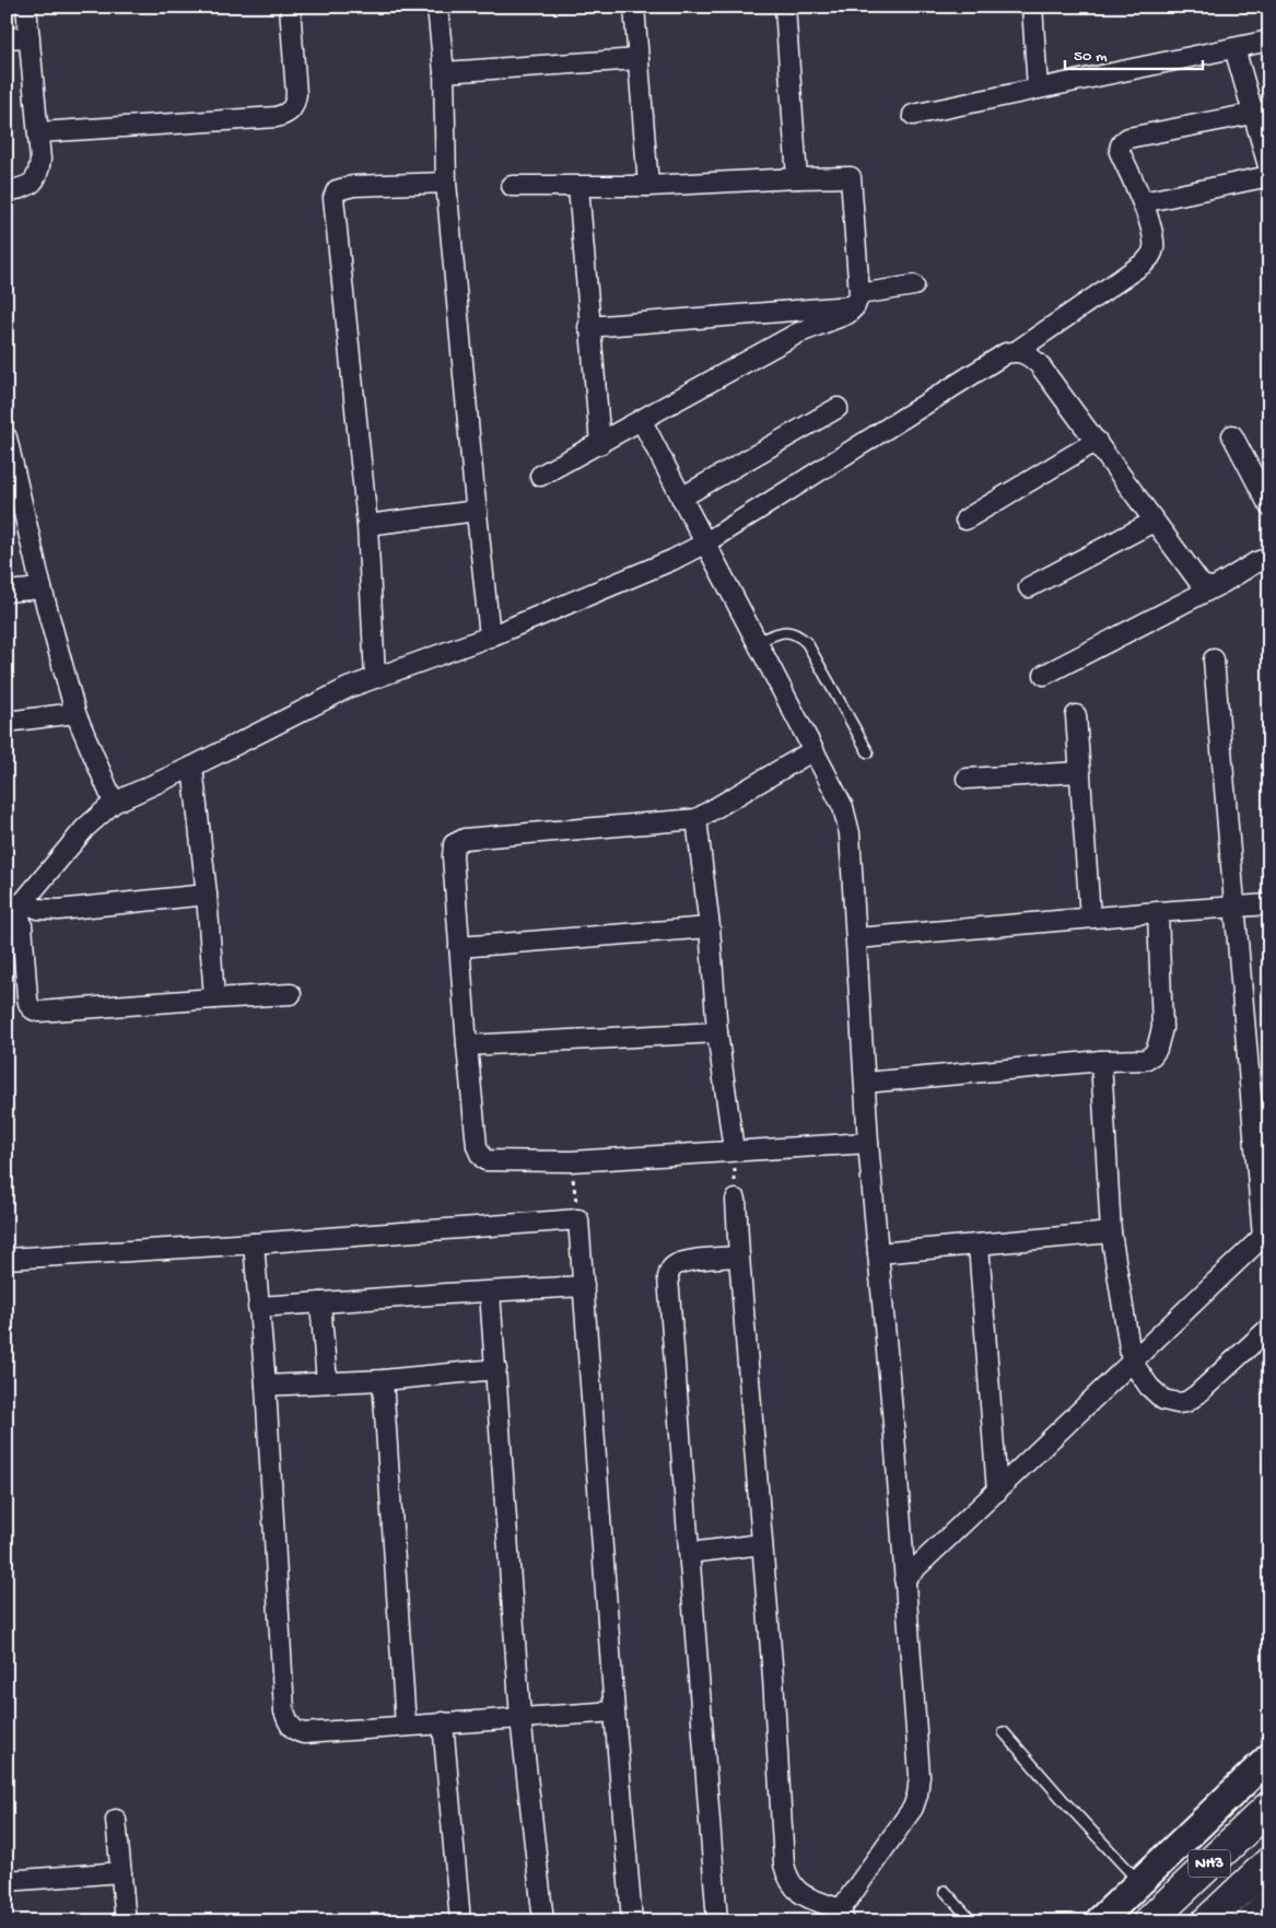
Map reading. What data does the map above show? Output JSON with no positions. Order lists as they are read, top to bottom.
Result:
{
  "streets": {
    "highway": ["NH3"]
  },
  "scale_bar": "50 m"
}
